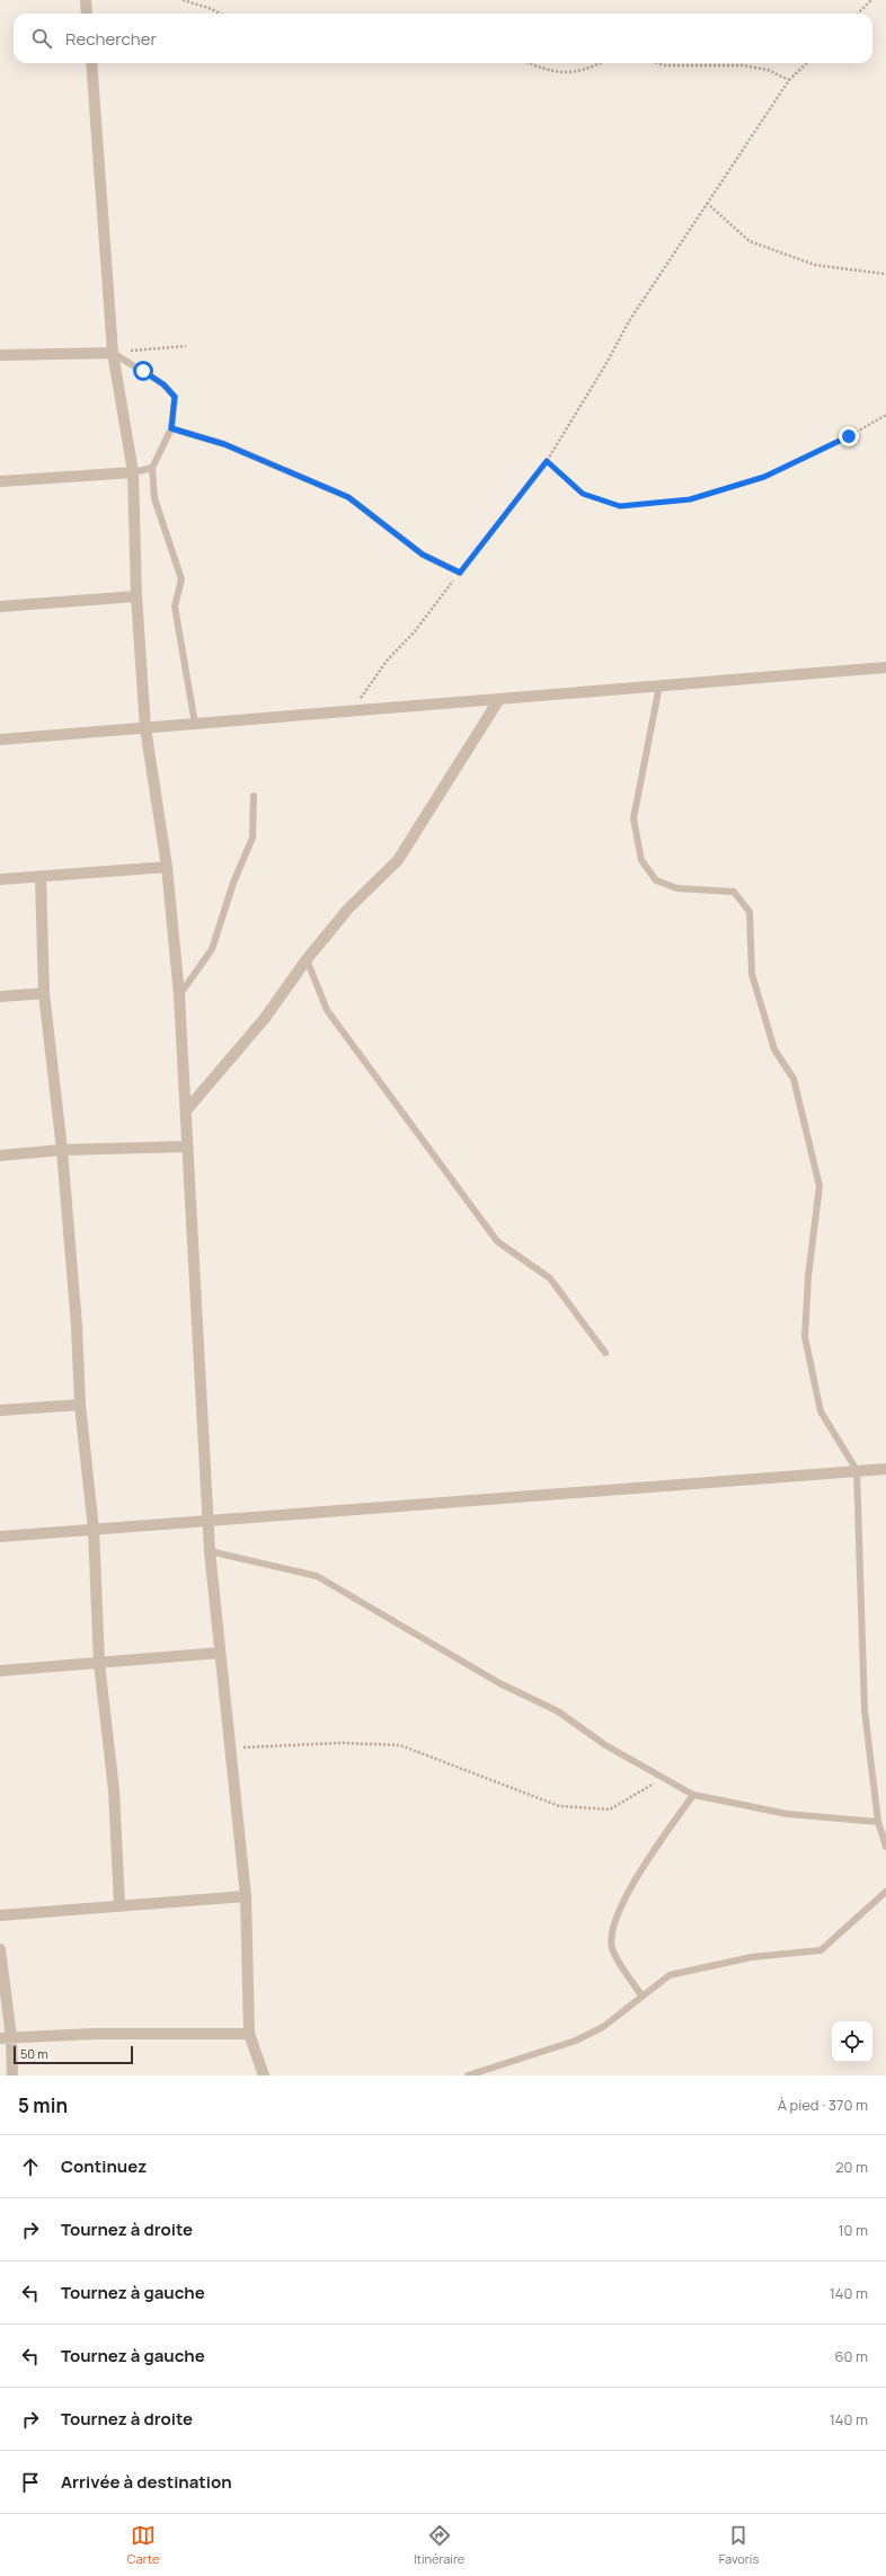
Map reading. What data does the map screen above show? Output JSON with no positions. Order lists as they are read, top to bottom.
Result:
{
  "scale_bar": "50 m",
  "page": {
    "search": "Rechercher",
    "scale": "50 m",
    "heading": ["5 min", "À pied · 370 m"],
    "list": [
      ["Continuez", "20 m"],
      ["Tournez à droite", "10 m"],
      ["Tournez à gauche", "140 m"],
      ["Tournez à gauche", "60 m"],
      ["Tournez à droite", "140 m"],
      "Arrivée à destination"
    ],
    "nav": ["Carte", "Itinéraire", "Favoris"]
  }
}
